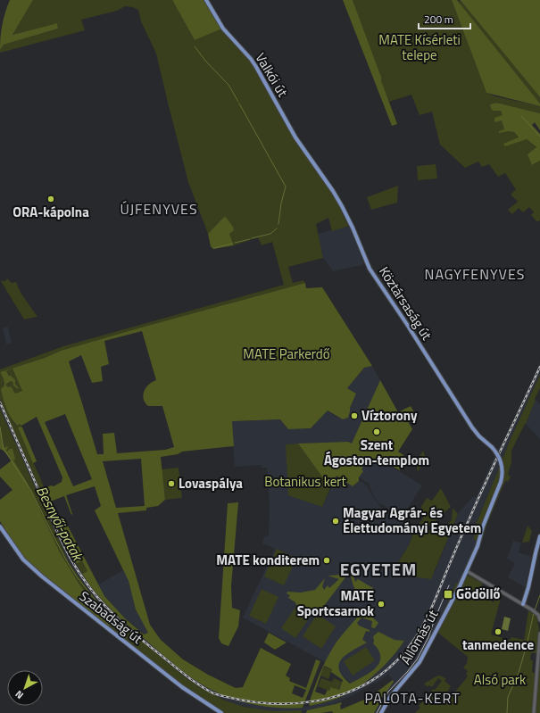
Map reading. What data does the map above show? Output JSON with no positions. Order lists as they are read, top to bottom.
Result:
{
  "streets": {
    "main road": [
      "Valkói út",
      "Köztársaság út",
      "Szabadság út",
      "Állomás út"
    ]
  },
  "crossings": [
    ["Valkói út", "Köztársaság út"],
    ["Köztársaság út", "Állomás út"]
  ],
  "districts": [
    "ÚJFENYVES",
    "NAGYFENYVES",
    "EGYETEM",
    "PALOTA-KERT"
  ],
  "water": ["Besnyői-patak"],
  "parks": [
    "MATE Kísérleti telepe",
    "MATE Parkerdő",
    "Botanikus kert",
    "Alsó park"
  ],
  "places": {
    "other": [
      "ORA-kápolna",
      "Víztorony",
      "Szent Ágoston-templom",
      "Lovaspálya",
      "Magyar Agrár- és Élettudományi Egyetem",
      "MATE konditerem",
      "MATE Sportcsarnok",
      "tanmedence"
    ],
    "transit": ["Gödöllő"]
  },
  "scale_bar": "200 m",
  "north": "bottom left"
}
